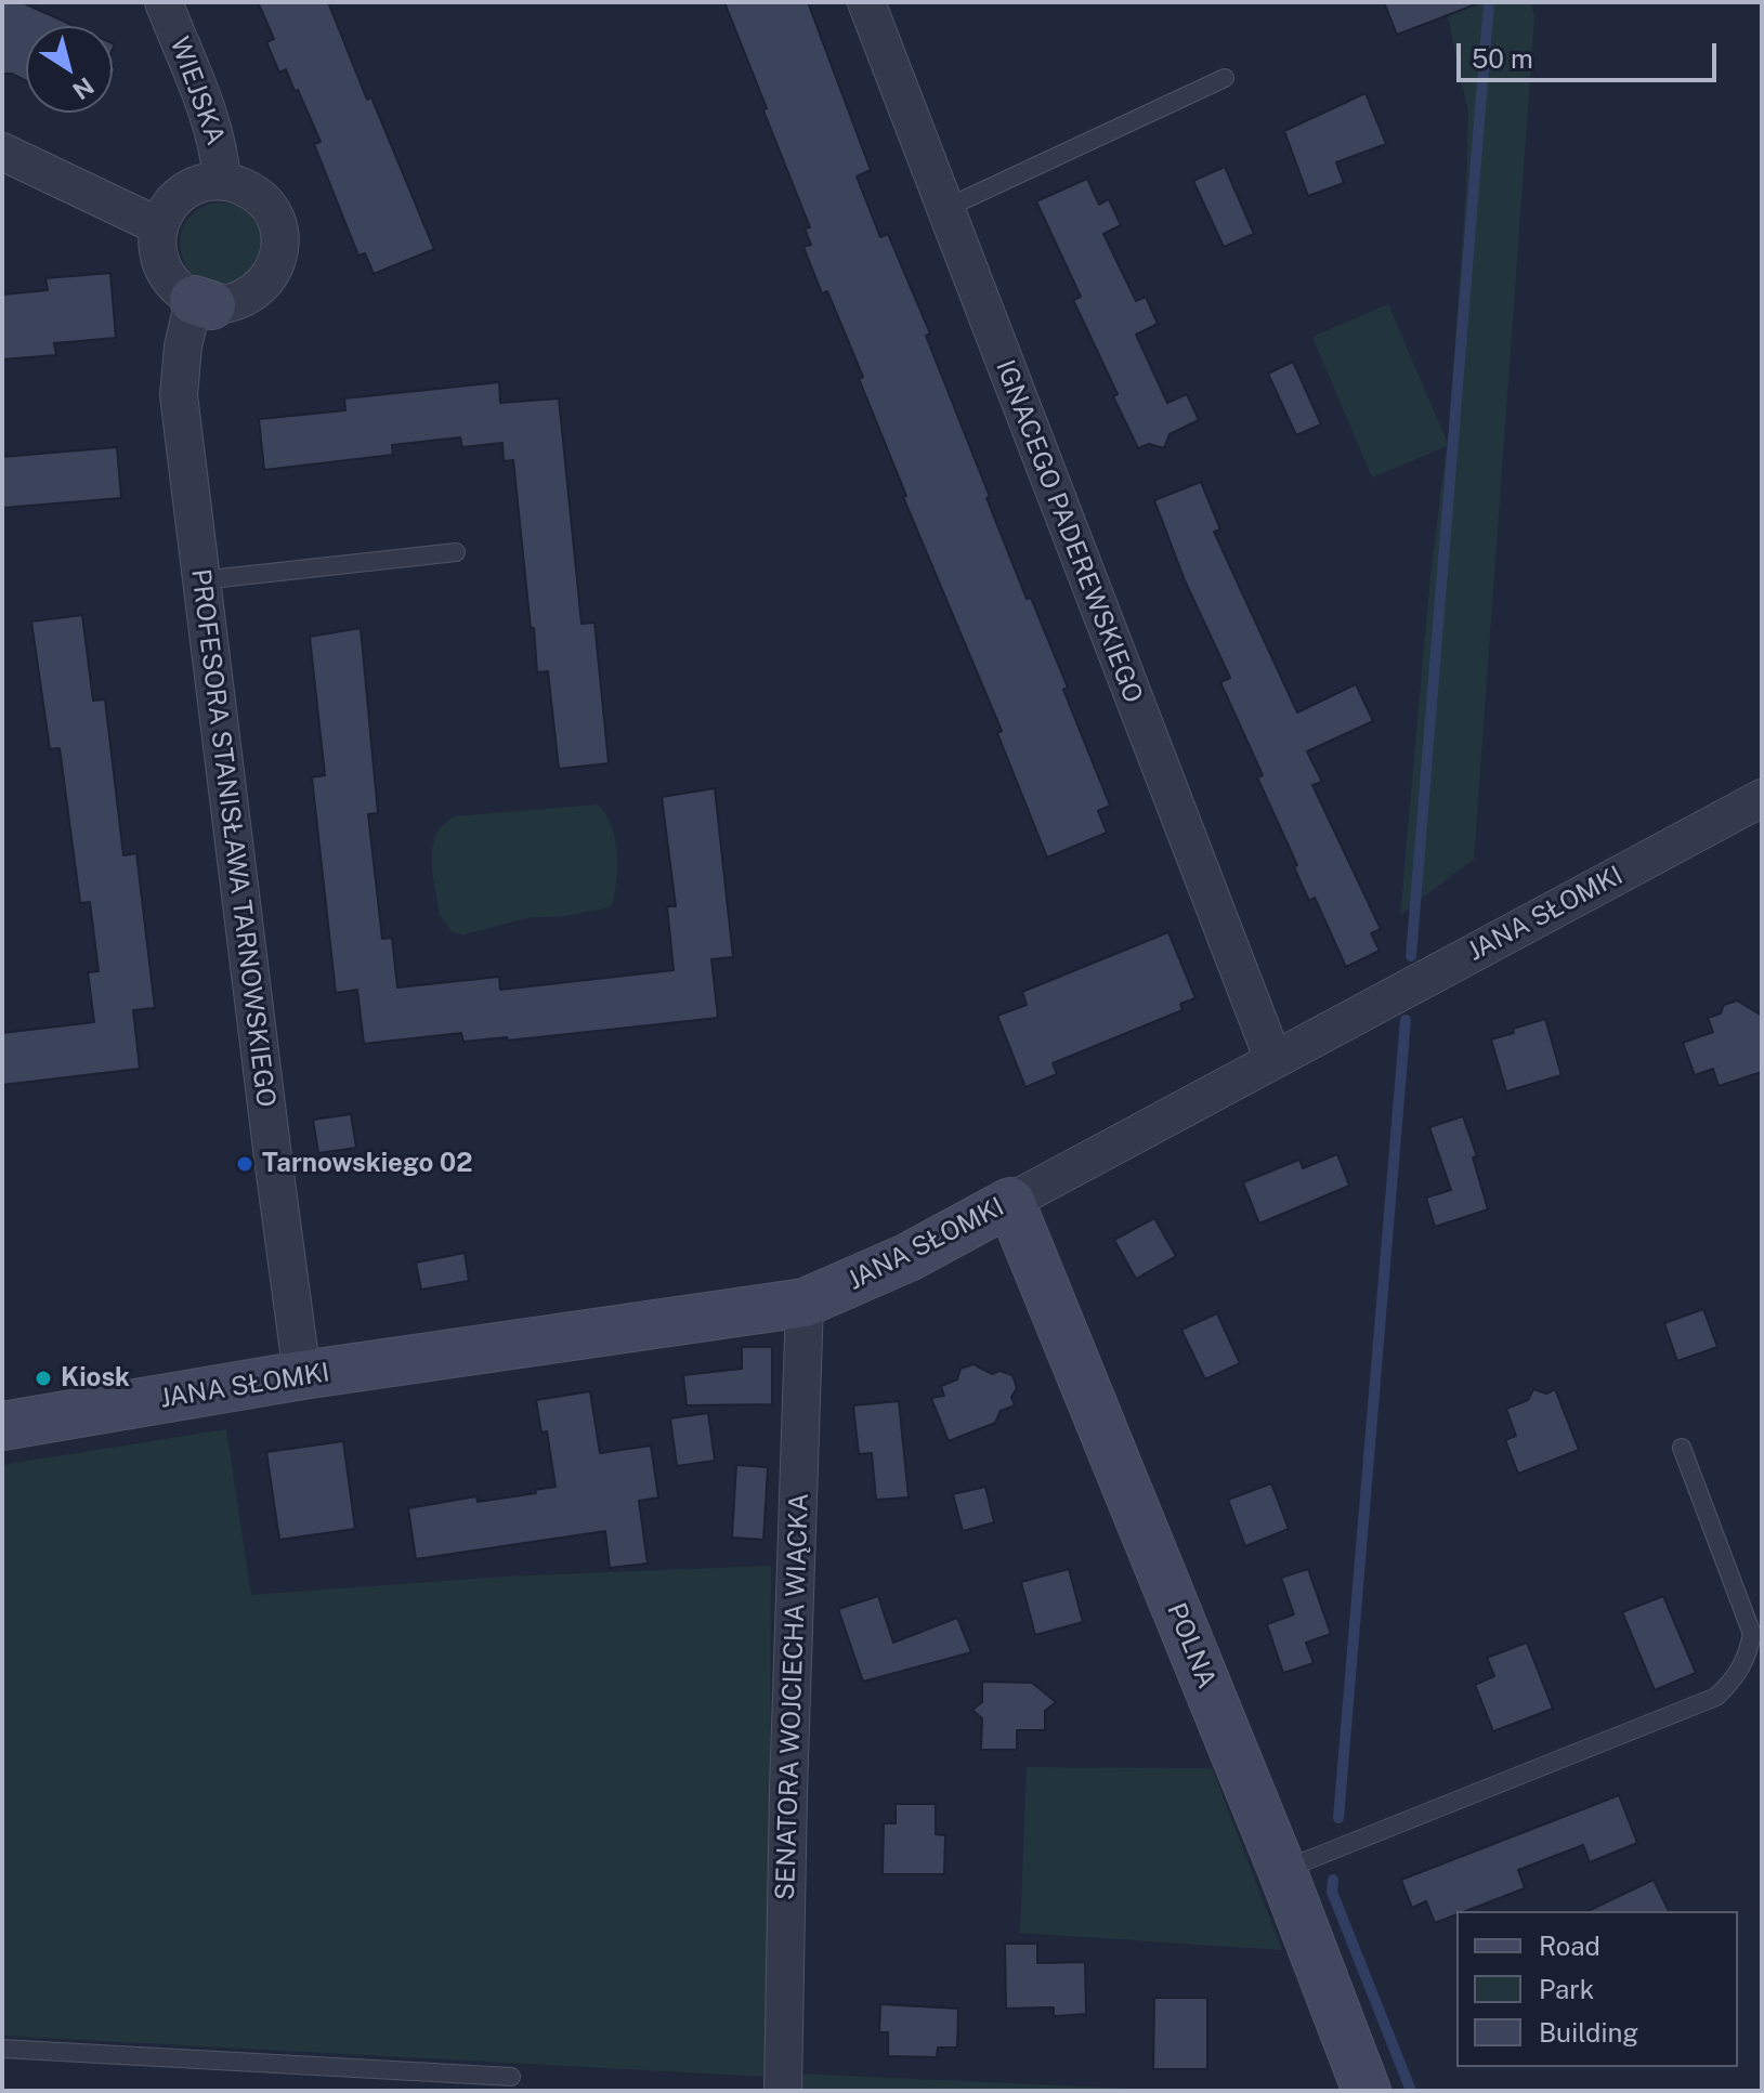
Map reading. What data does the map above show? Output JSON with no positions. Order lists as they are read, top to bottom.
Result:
{
  "streets": {
    "street": [
      "WIEJSKA",
      "IGNACEGO PADEREWSKIEGO",
      "PROFESORA STANISŁAWA TARNOWSKIEGO",
      "JANA SŁOMKI",
      "POLNA",
      "SENATORA WOJCIECHA WIĄCKA"
    ]
  },
  "crossings": [
    ["WIEJSKA", "PROFESORA STANISŁAWA TARNOWSKIEGO"],
    ["IGNACEGO PADEREWSKIEGO", "JANA SŁOMKI"],
    ["PROFESORA STANISŁAWA TARNOWSKIEGO", "JANA SŁOMKI"],
    ["JANA SŁOMKI", "POLNA"],
    ["JANA SŁOMKI", "SENATORA WOJCIECHA WIĄCKA"]
  ],
  "places": ["Tarnowskiego 02", "Kiosk"],
  "legend": ["Road", "Park", "Building"],
  "scale_bar": "50 m",
  "north": "bottom right"
}
